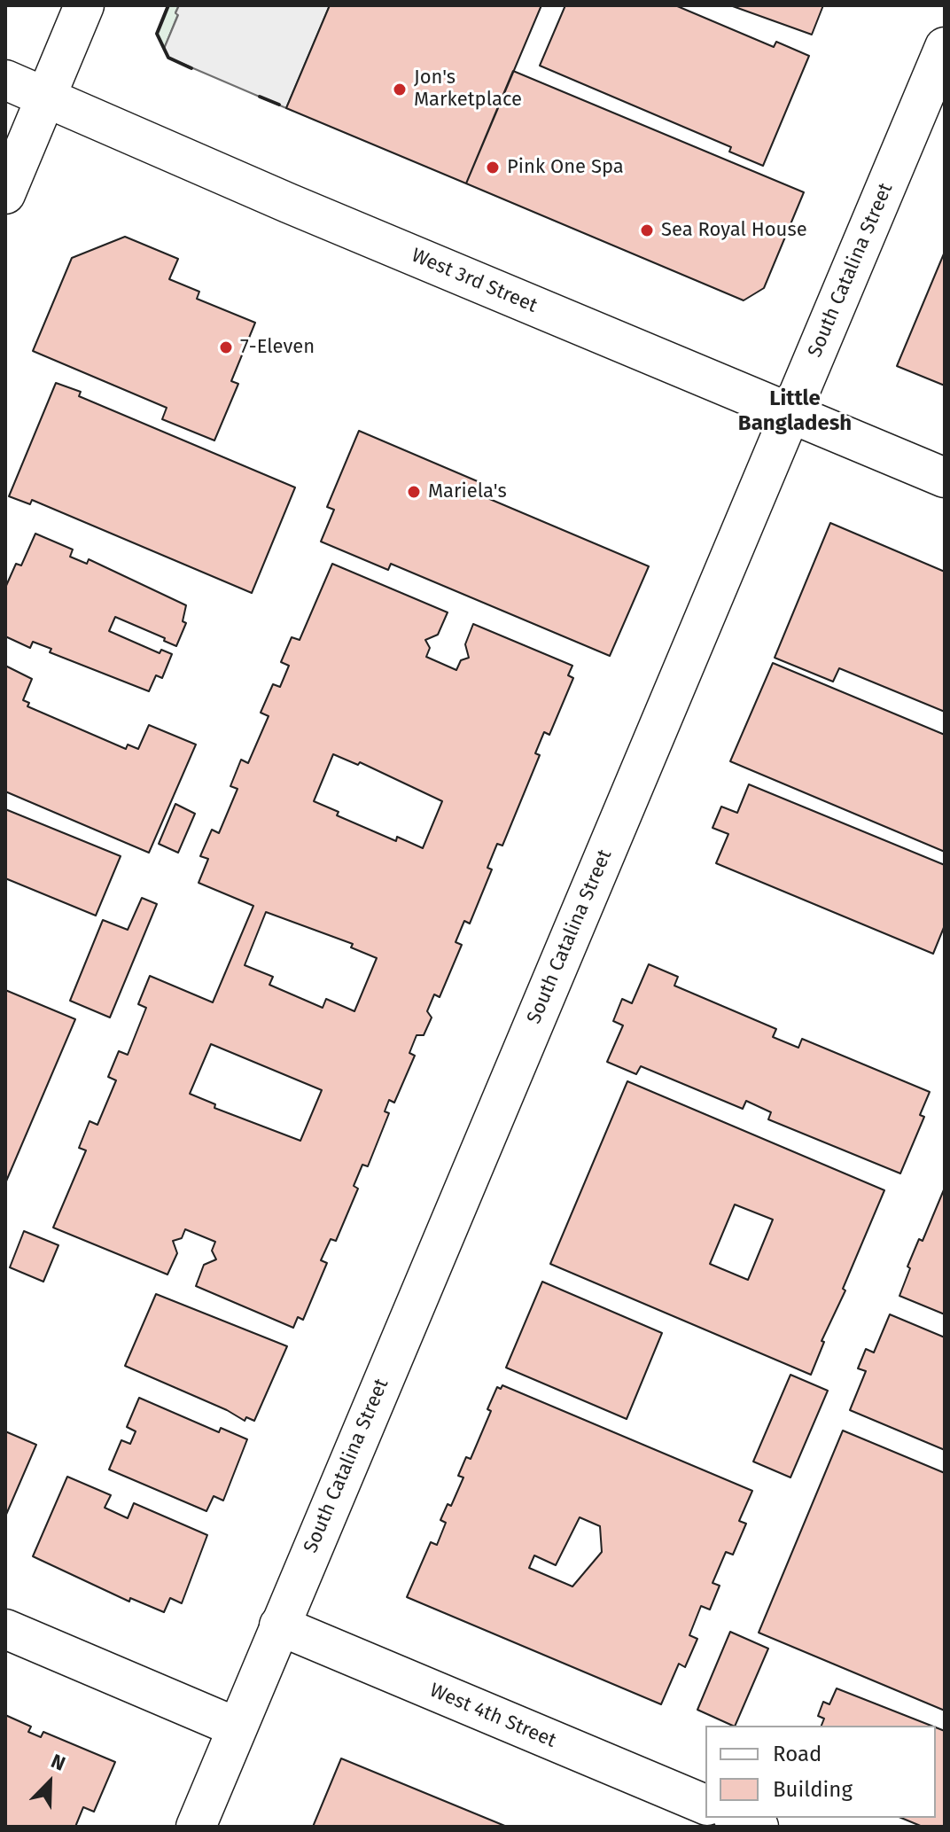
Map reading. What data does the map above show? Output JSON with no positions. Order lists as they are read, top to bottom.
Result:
{
  "streets": {
    "street": ["South Catalina Street", "West 3rd Street", "West 4th Street"]
  },
  "crossings": [
    ["South Catalina Street", "West 3rd Street"],
    ["South Catalina Street", "West 4th Street"]
  ],
  "districts": ["Little Bangladesh"],
  "places": [
    "Jon's Marketplace",
    "Pink One Spa",
    "Sea Royal House",
    "7-Eleven",
    "Mariela's"
  ],
  "legend": ["Road", "Building"],
  "north": "top right"
}
